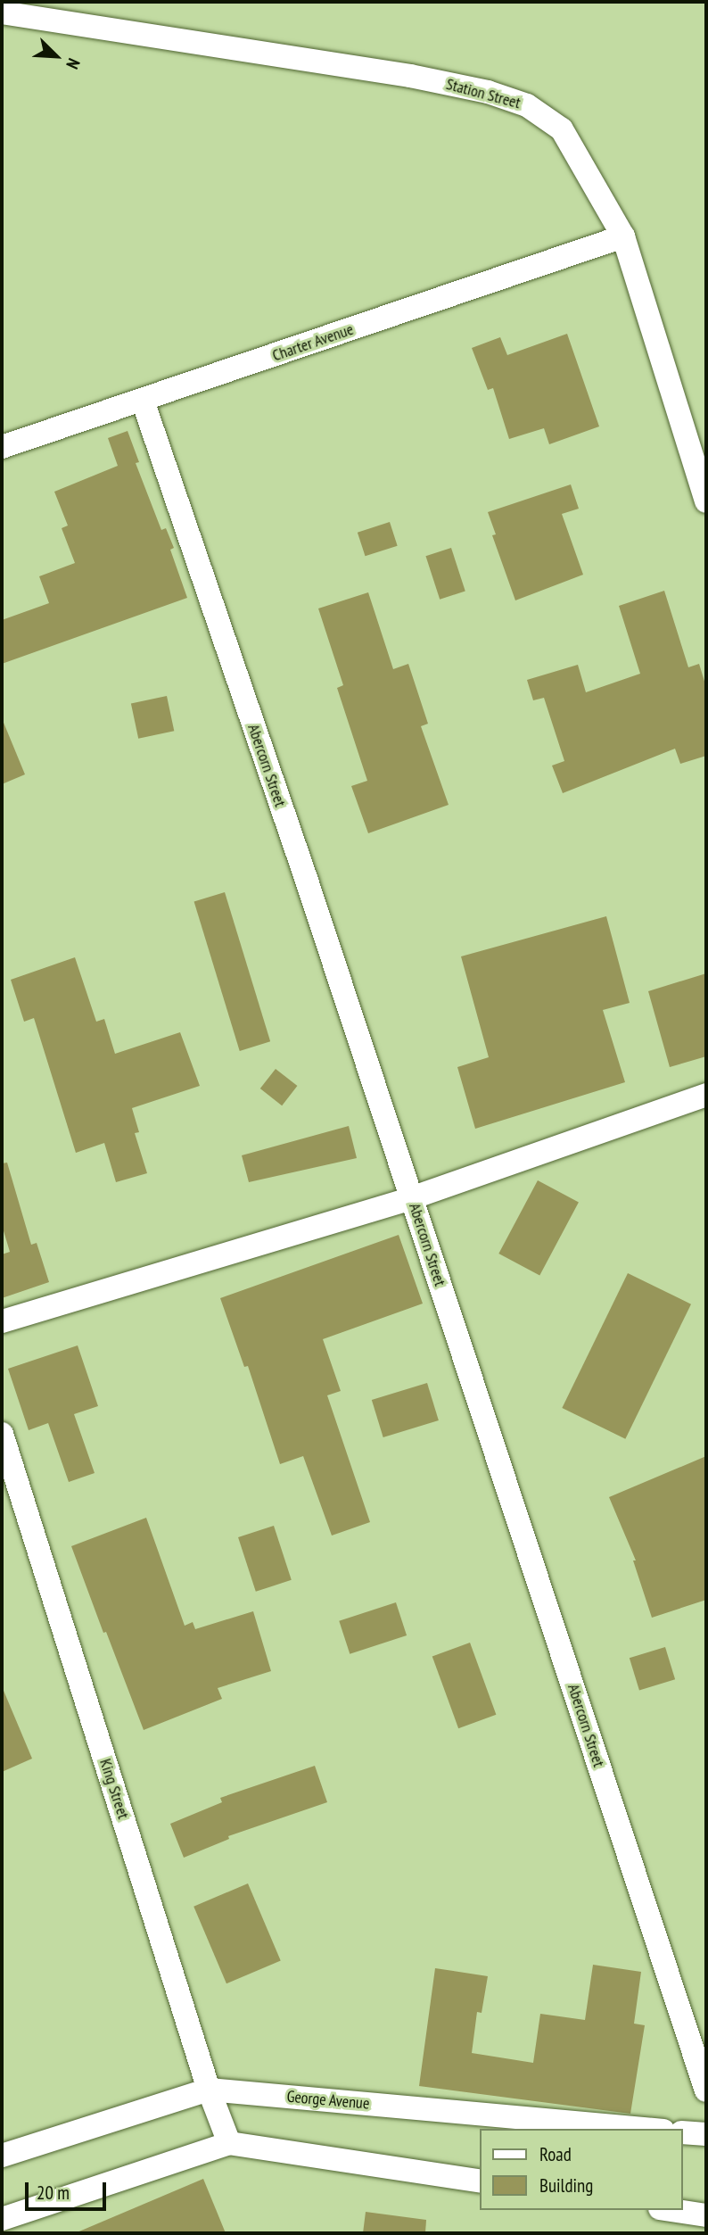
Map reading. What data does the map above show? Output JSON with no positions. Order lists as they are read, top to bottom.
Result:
{
  "streets": {
    "street": [
      "Station Street",
      "Charter Avenue",
      "Abercorn Street",
      "King Street",
      "George Avenue"
    ]
  },
  "crossings": [
    ["Station Street", "Charter Avenue"],
    ["Charter Avenue", "Abercorn Street"],
    ["King Street", "George Avenue"]
  ],
  "legend": ["Road", "Building"],
  "scale_bar": "20 m",
  "north": "bottom right"
}
